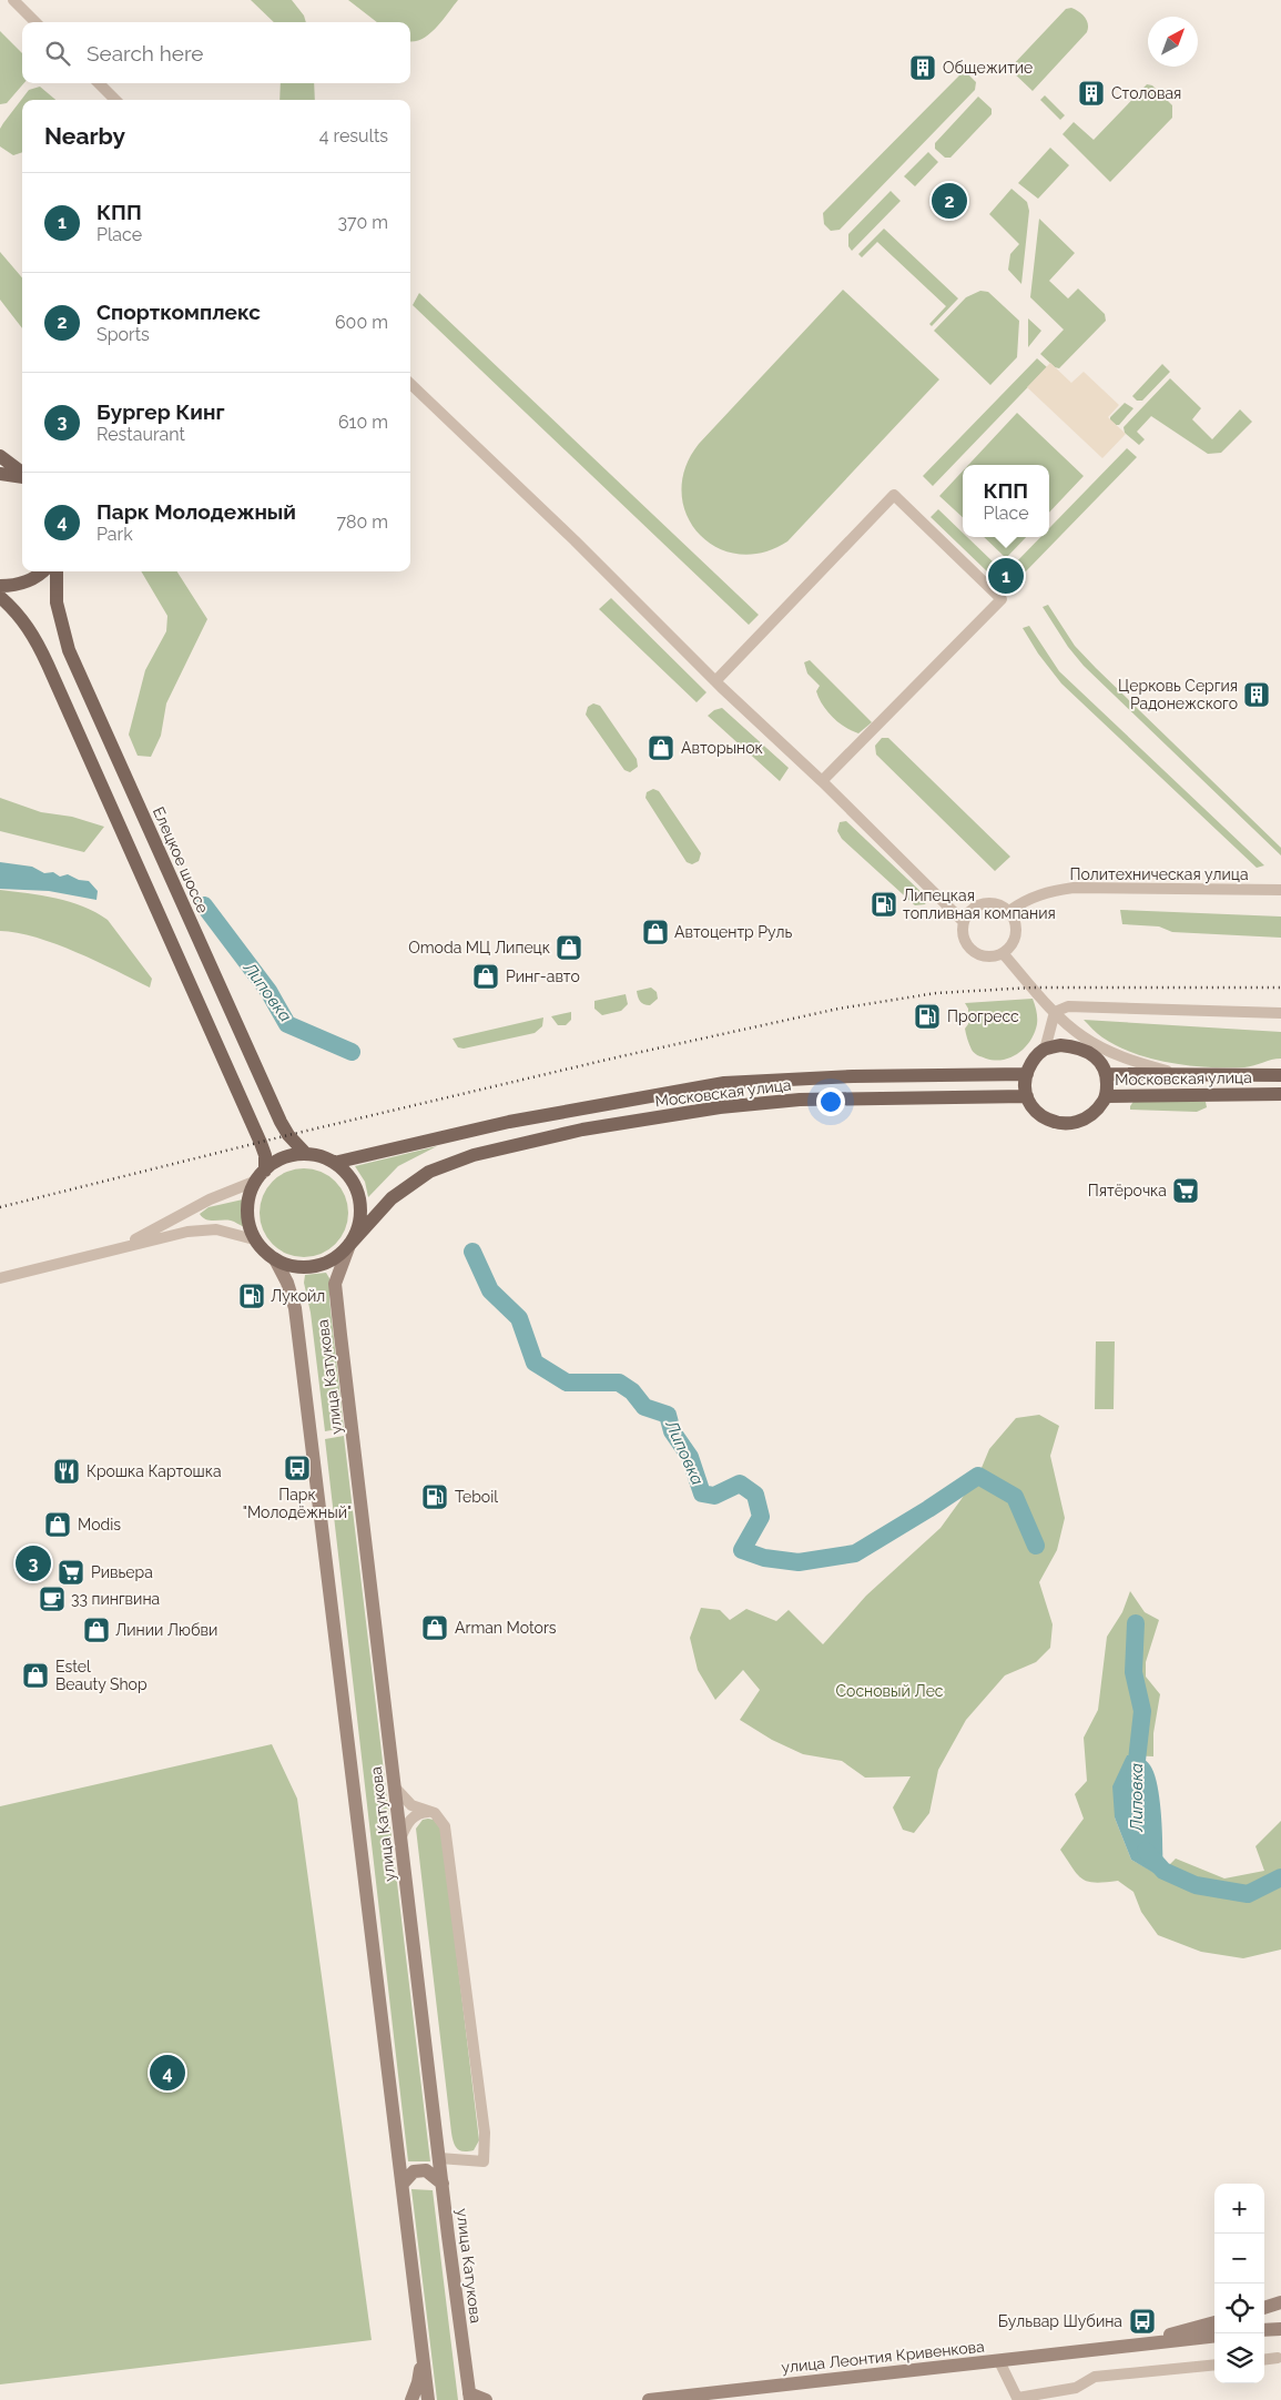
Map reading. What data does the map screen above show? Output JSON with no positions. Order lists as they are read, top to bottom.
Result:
{
  "streets": {
    "main road": [
      "Елецкое шоссе",
      "Московская улица",
      "улица Катукова",
      "улица Леонтия Кривенкова"
    ],
    "street": ["Политехническая улица"]
  },
  "crossings": [
    ["Елецкое шоссе", "Московская улица"],
    ["Елецкое шоссе", "улица Катукова"],
    ["Московская улица", "улица Катукова"]
  ],
  "water": ["Липовка"],
  "parks": ["Сосновый Лес"],
  "places": {
    "building": ["Общежитие", "Столовая", "Церковь Сергия Радонежского"],
    "shop": [
      "Авторынок",
      "Автоцентр Руль",
      "Omoda МЦ Липецк",
      "Ринг-авто",
      "Modis",
      "Arman Motors",
      "Линии Любви",
      "Estel Beauty Shop"
    ],
    "fuel station": [
      "Липецкая топливная компания",
      "Прогресс",
      "Лукойл",
      "Teboil"
    ],
    "supermarket": ["Пятёрочка", "Ривьера"],
    "bus stop": ["Парк \"Молодёжный\"", "Бульвар Шубина"],
    "restaurant": ["Крошка Картошка"],
    "cafe": ["33 пингвина"]
  },
  "north": "top right",
  "page": {
    "search": "Search here",
    "heading": ["Nearby", "4 results"],
    "list": [
      {
        "mark": "1",
        "name": "КПП",
        "note": "Place",
        "value": "370 m"
      },
      {
        "mark": "2",
        "name": "Спорткомплекс",
        "note": "Sports",
        "value": "600 m"
      },
      {
        "mark": "3",
        "name": "Бургер Кинг",
        "note": "Restaurant",
        "value": "610 m"
      },
      {
        "mark": "4",
        "name": "Парк Молодежный",
        "note": "Park",
        "value": "780 m"
      }
    ],
    "pins": [
      "2",
      "1",
      "3",
      "4"
    ],
    "popup": ["КПП", "Place"],
    "map_buttons": ["+", "−"]
  }
}
